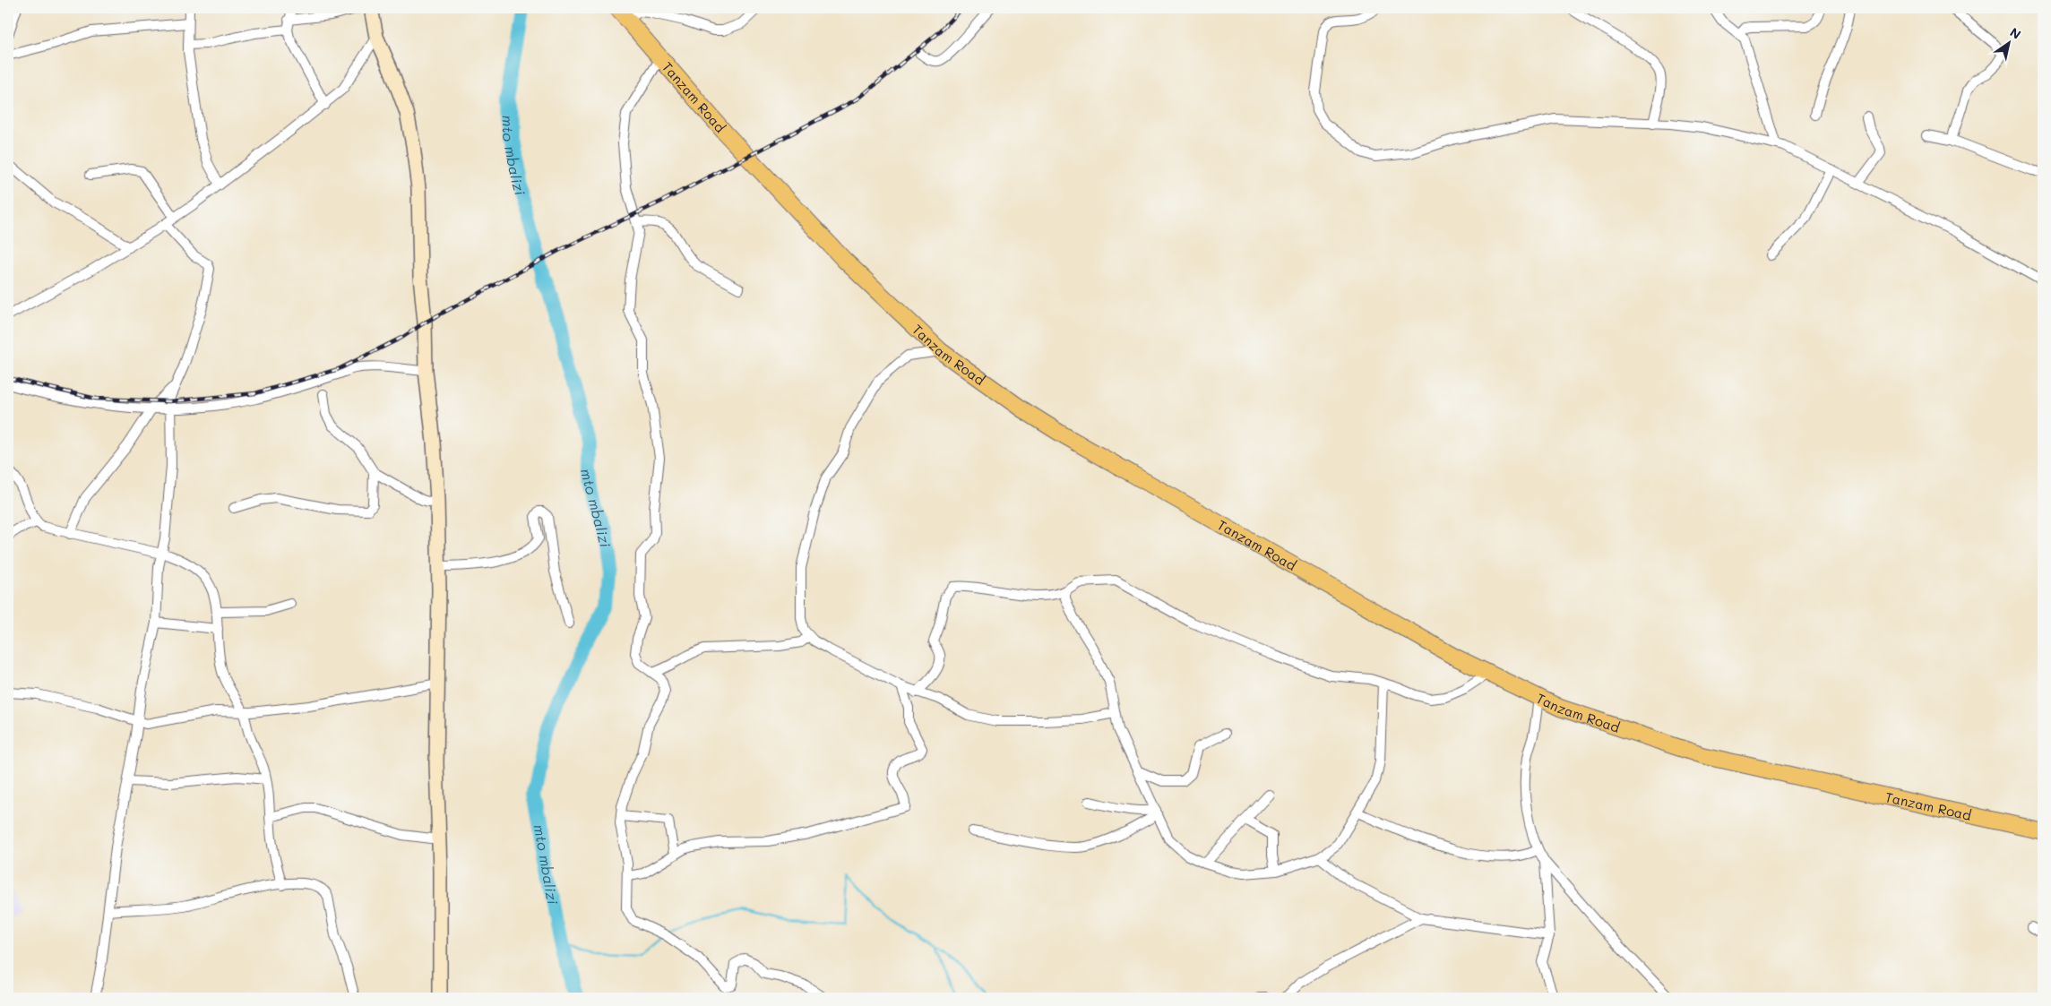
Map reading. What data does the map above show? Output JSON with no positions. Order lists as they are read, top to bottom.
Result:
{
  "streets": {
    "highway": ["Tanzam Road"]
  },
  "water": ["mto mbalizi"],
  "north": "top right"
}
